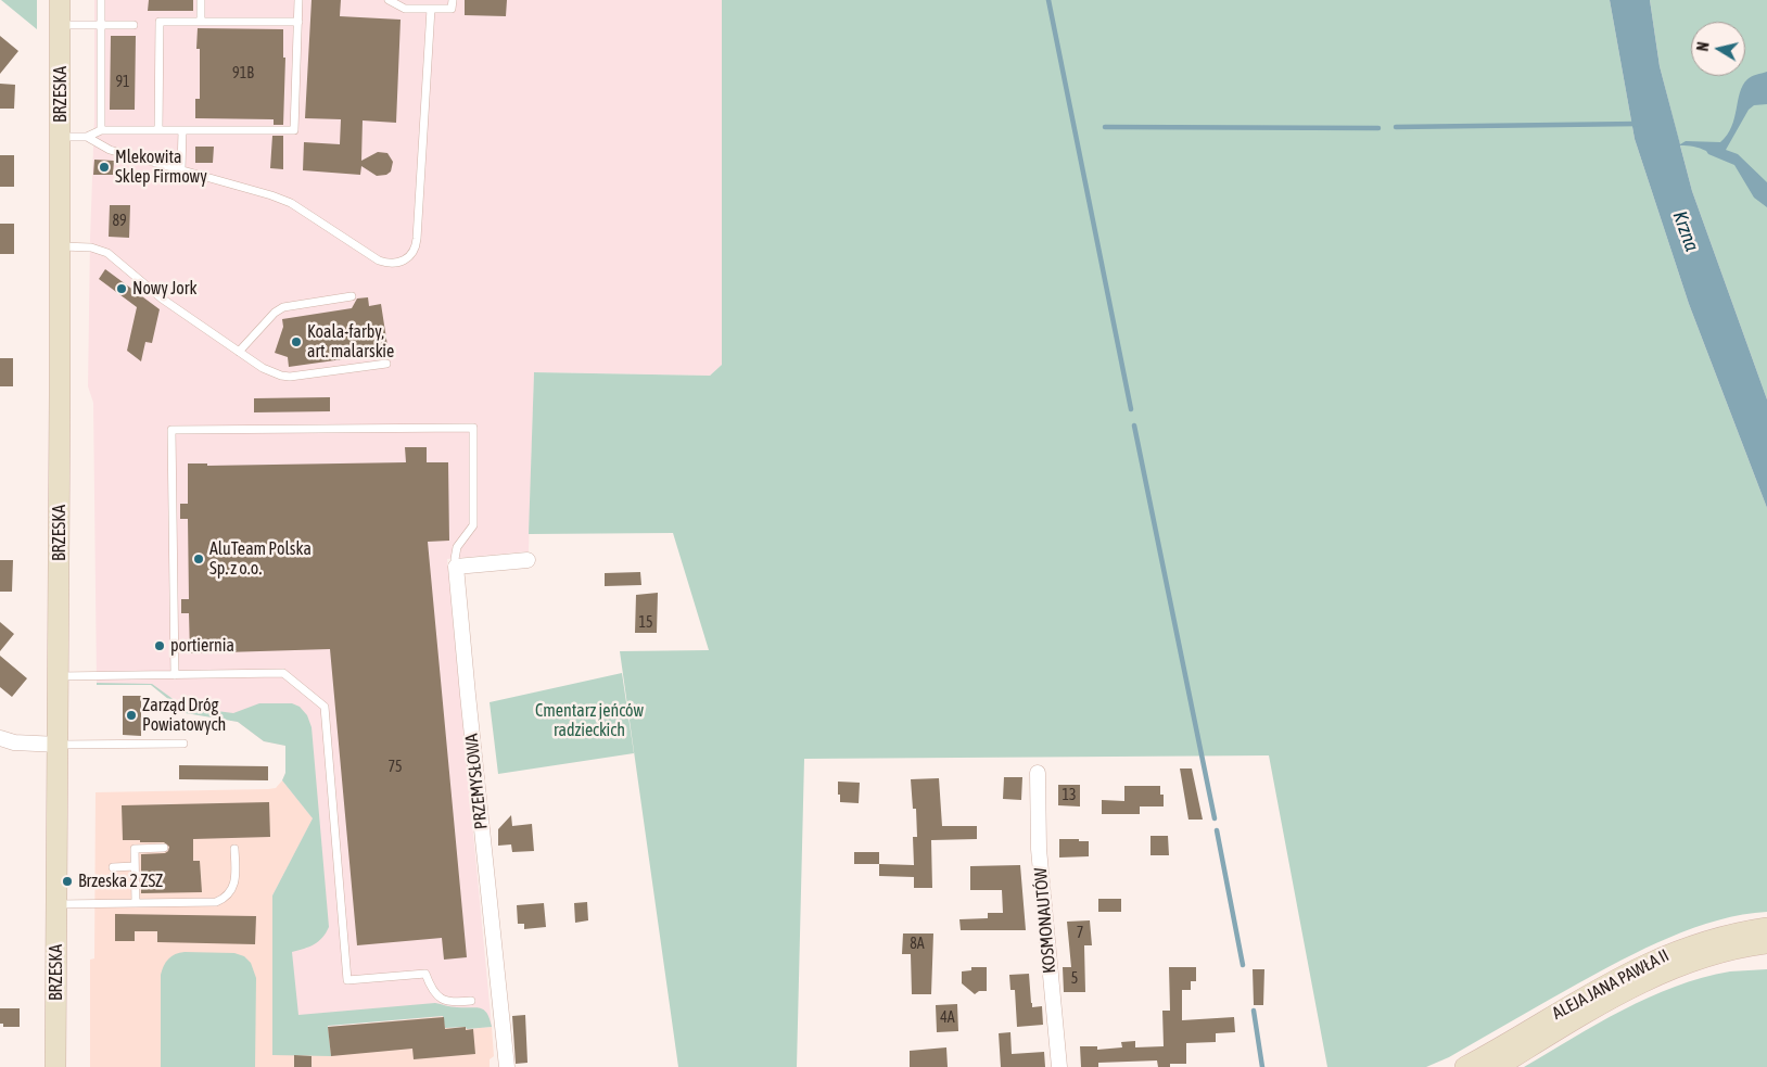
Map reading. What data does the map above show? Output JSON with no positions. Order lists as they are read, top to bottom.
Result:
{
  "streets": {
    "street": [
      "BRZESKA",
      "PRZEMYSŁOWA",
      "KOSMONAUTÓW",
      "ALEJA JANA PAWŁA II"
    ]
  },
  "water": ["Krzna"],
  "parks": ["Cmentarz jeńców radzieckich"],
  "places": [
    "Mlekowita Sklep Firmowy",
    "Nowy Jork",
    "Koala-farby, art. malarskie",
    "AluTeam Polska Sp. z o.o.",
    "portiernia",
    "Zarząd Dróg Powiatowych",
    "Brzeska 2 ZSZ"
  ],
  "house_numbers": [
    "91B",
    "91",
    "89",
    "15",
    "75",
    "13",
    "7",
    "8A",
    "5",
    "4A"
  ],
  "north": "left"
}
